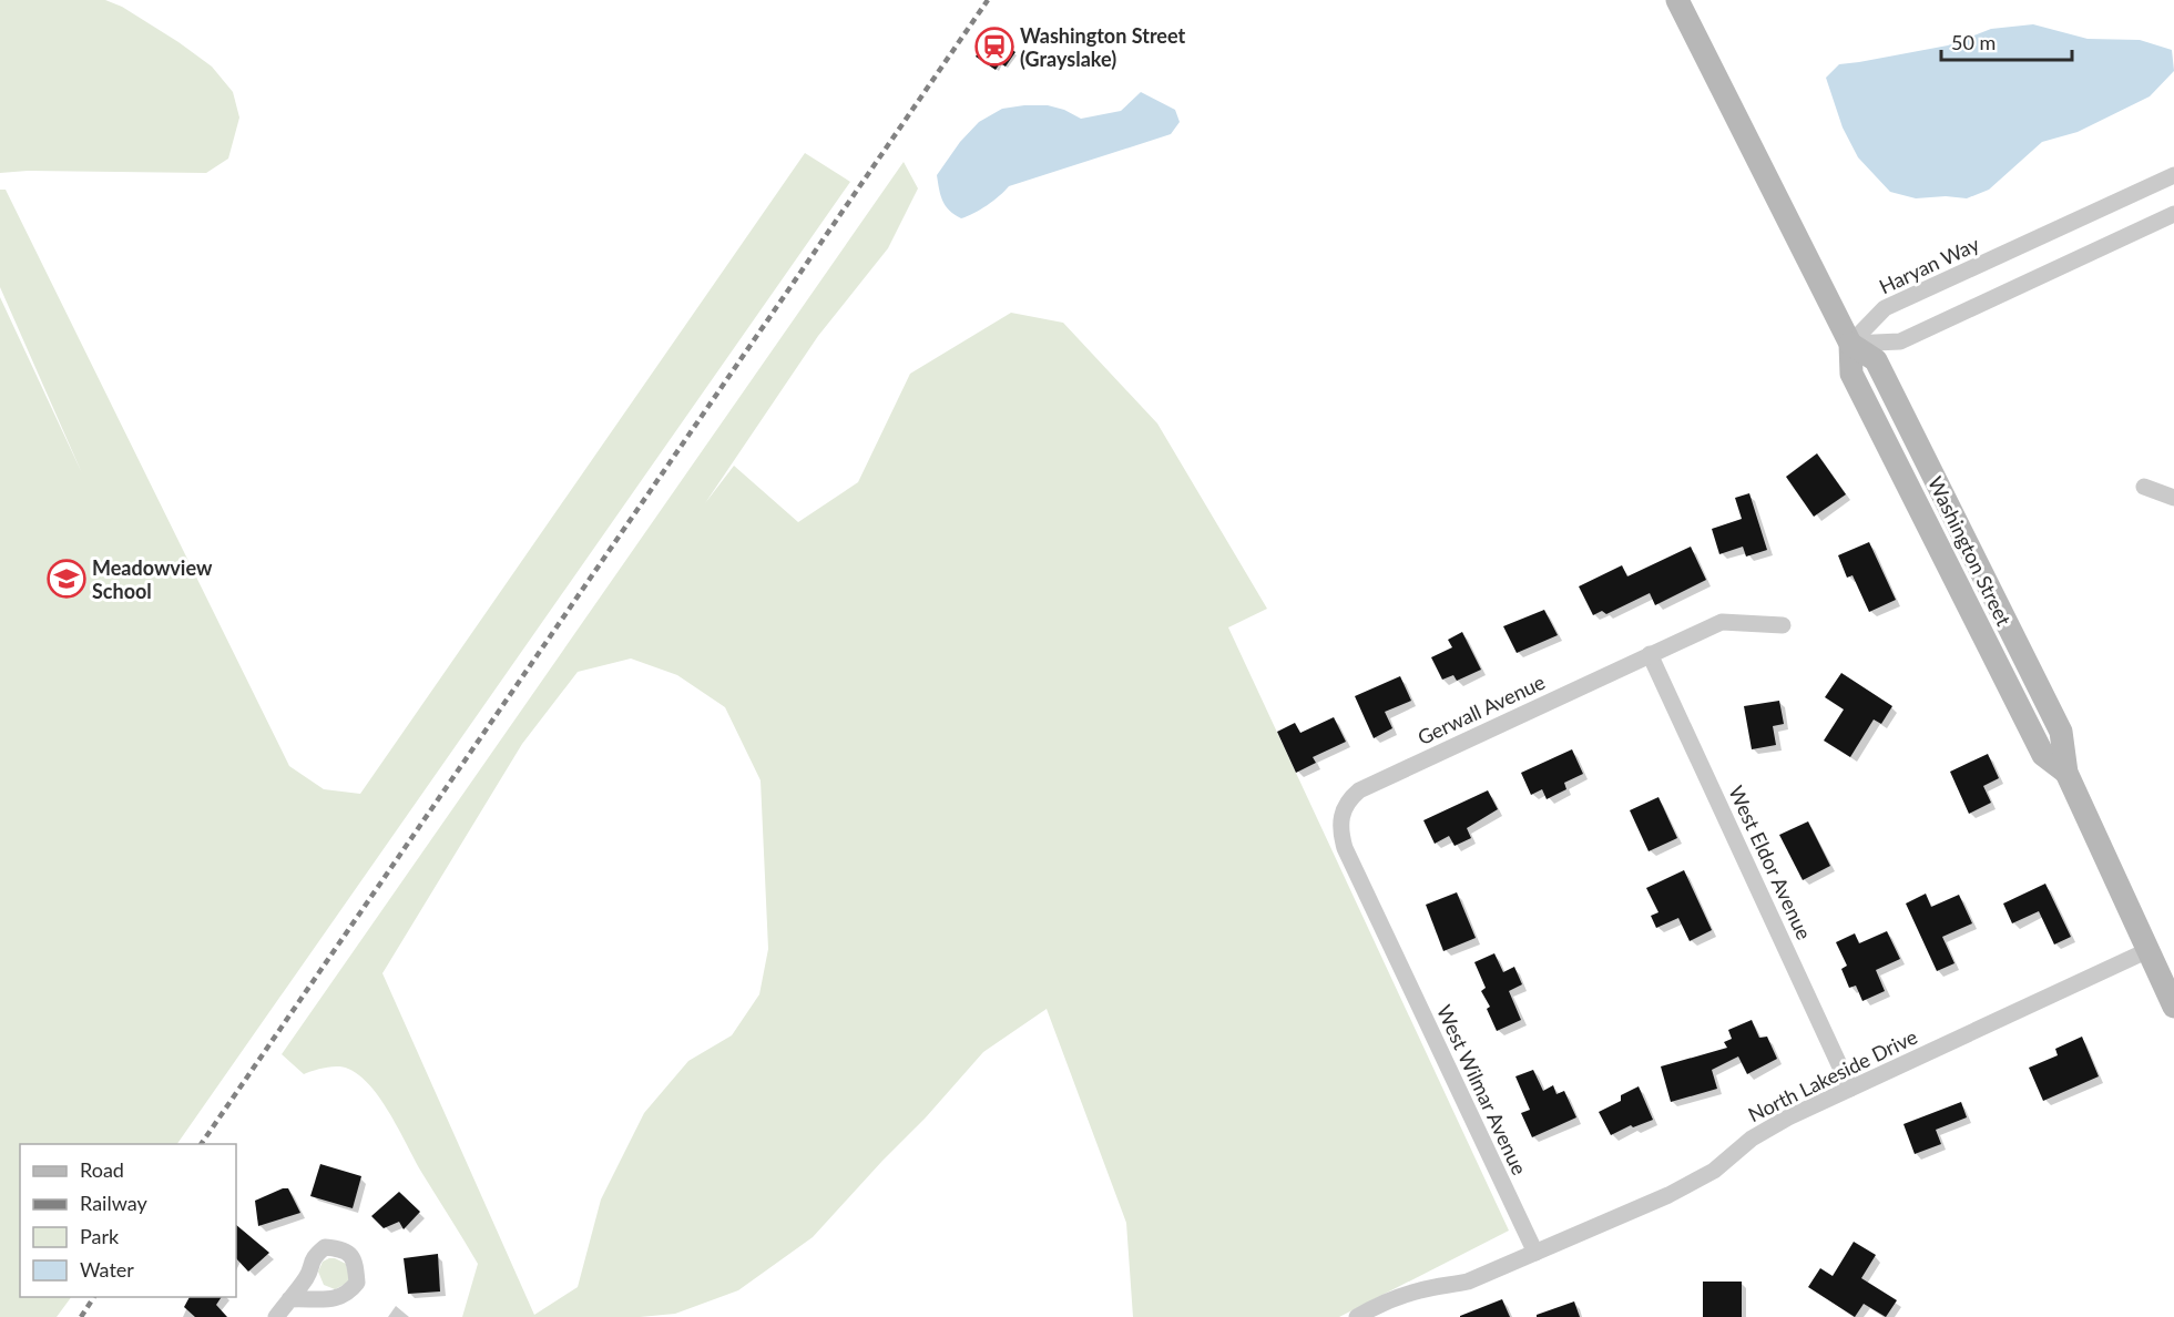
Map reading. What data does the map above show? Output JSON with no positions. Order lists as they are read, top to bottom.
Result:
{
  "streets": {
    "main road": ["Washington Street"],
    "street": [
      "Haryan Way",
      "Gerwall Avenue",
      "West Eldor Avenue",
      "North Lakeside Drive",
      "West Wilmar Avenue"
    ]
  },
  "crossings": [
    ["Haryan Way", "Washington Street"],
    ["Washington Street", "North Lakeside Drive"],
    ["Gerwall Avenue", "West Eldor Avenue"],
    ["Gerwall Avenue", "West Wilmar Avenue"],
    ["West Eldor Avenue", "North Lakeside Drive"],
    ["North Lakeside Drive", "West Wilmar Avenue"]
  ],
  "places": {
    "station": ["Washington Street (Grayslake)"],
    "school or university": ["Meadowview School"]
  },
  "legend": [
    "Road",
    "Railway",
    "Park",
    "Water"
  ],
  "scale_bar": "50 m"
}
